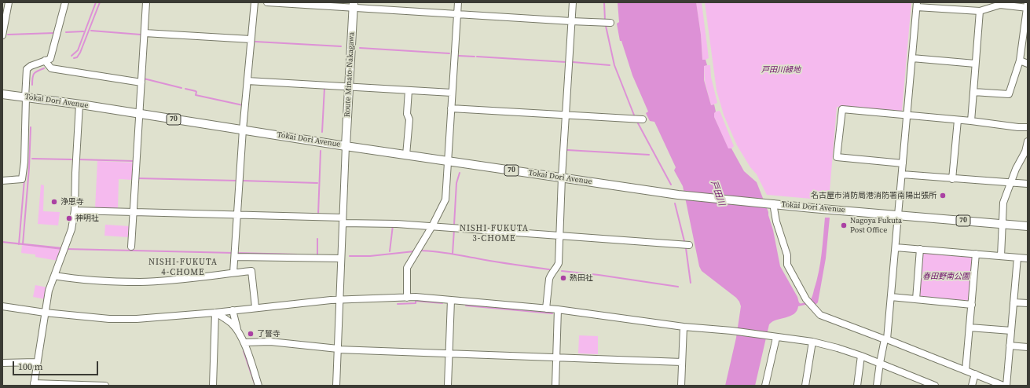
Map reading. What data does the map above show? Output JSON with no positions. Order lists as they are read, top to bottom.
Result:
{
  "streets": {
    "main road": ["Route Minato-Nakagawa", "Tokai Dori Avenue", "70"]
  },
  "crossings": [
    ["Route Minato-Nakagawa", "Tokai Dori Avenue"]
  ],
  "districts": ["NISHI-FUKUTA 3-CHOME", "NISHI-FUKUTA 4-CHOME"],
  "water": ["戸田川"],
  "parks": ["戸田川緑地", "春田野南公園"],
  "places": [
    "名古屋市消防局港消防署南陽出張所",
    "浄恩寺",
    "神明社",
    "Nagoya Fukuta Post Office",
    "熱田社",
    "了誓寺"
  ],
  "scale_bar": "100 m"
}
